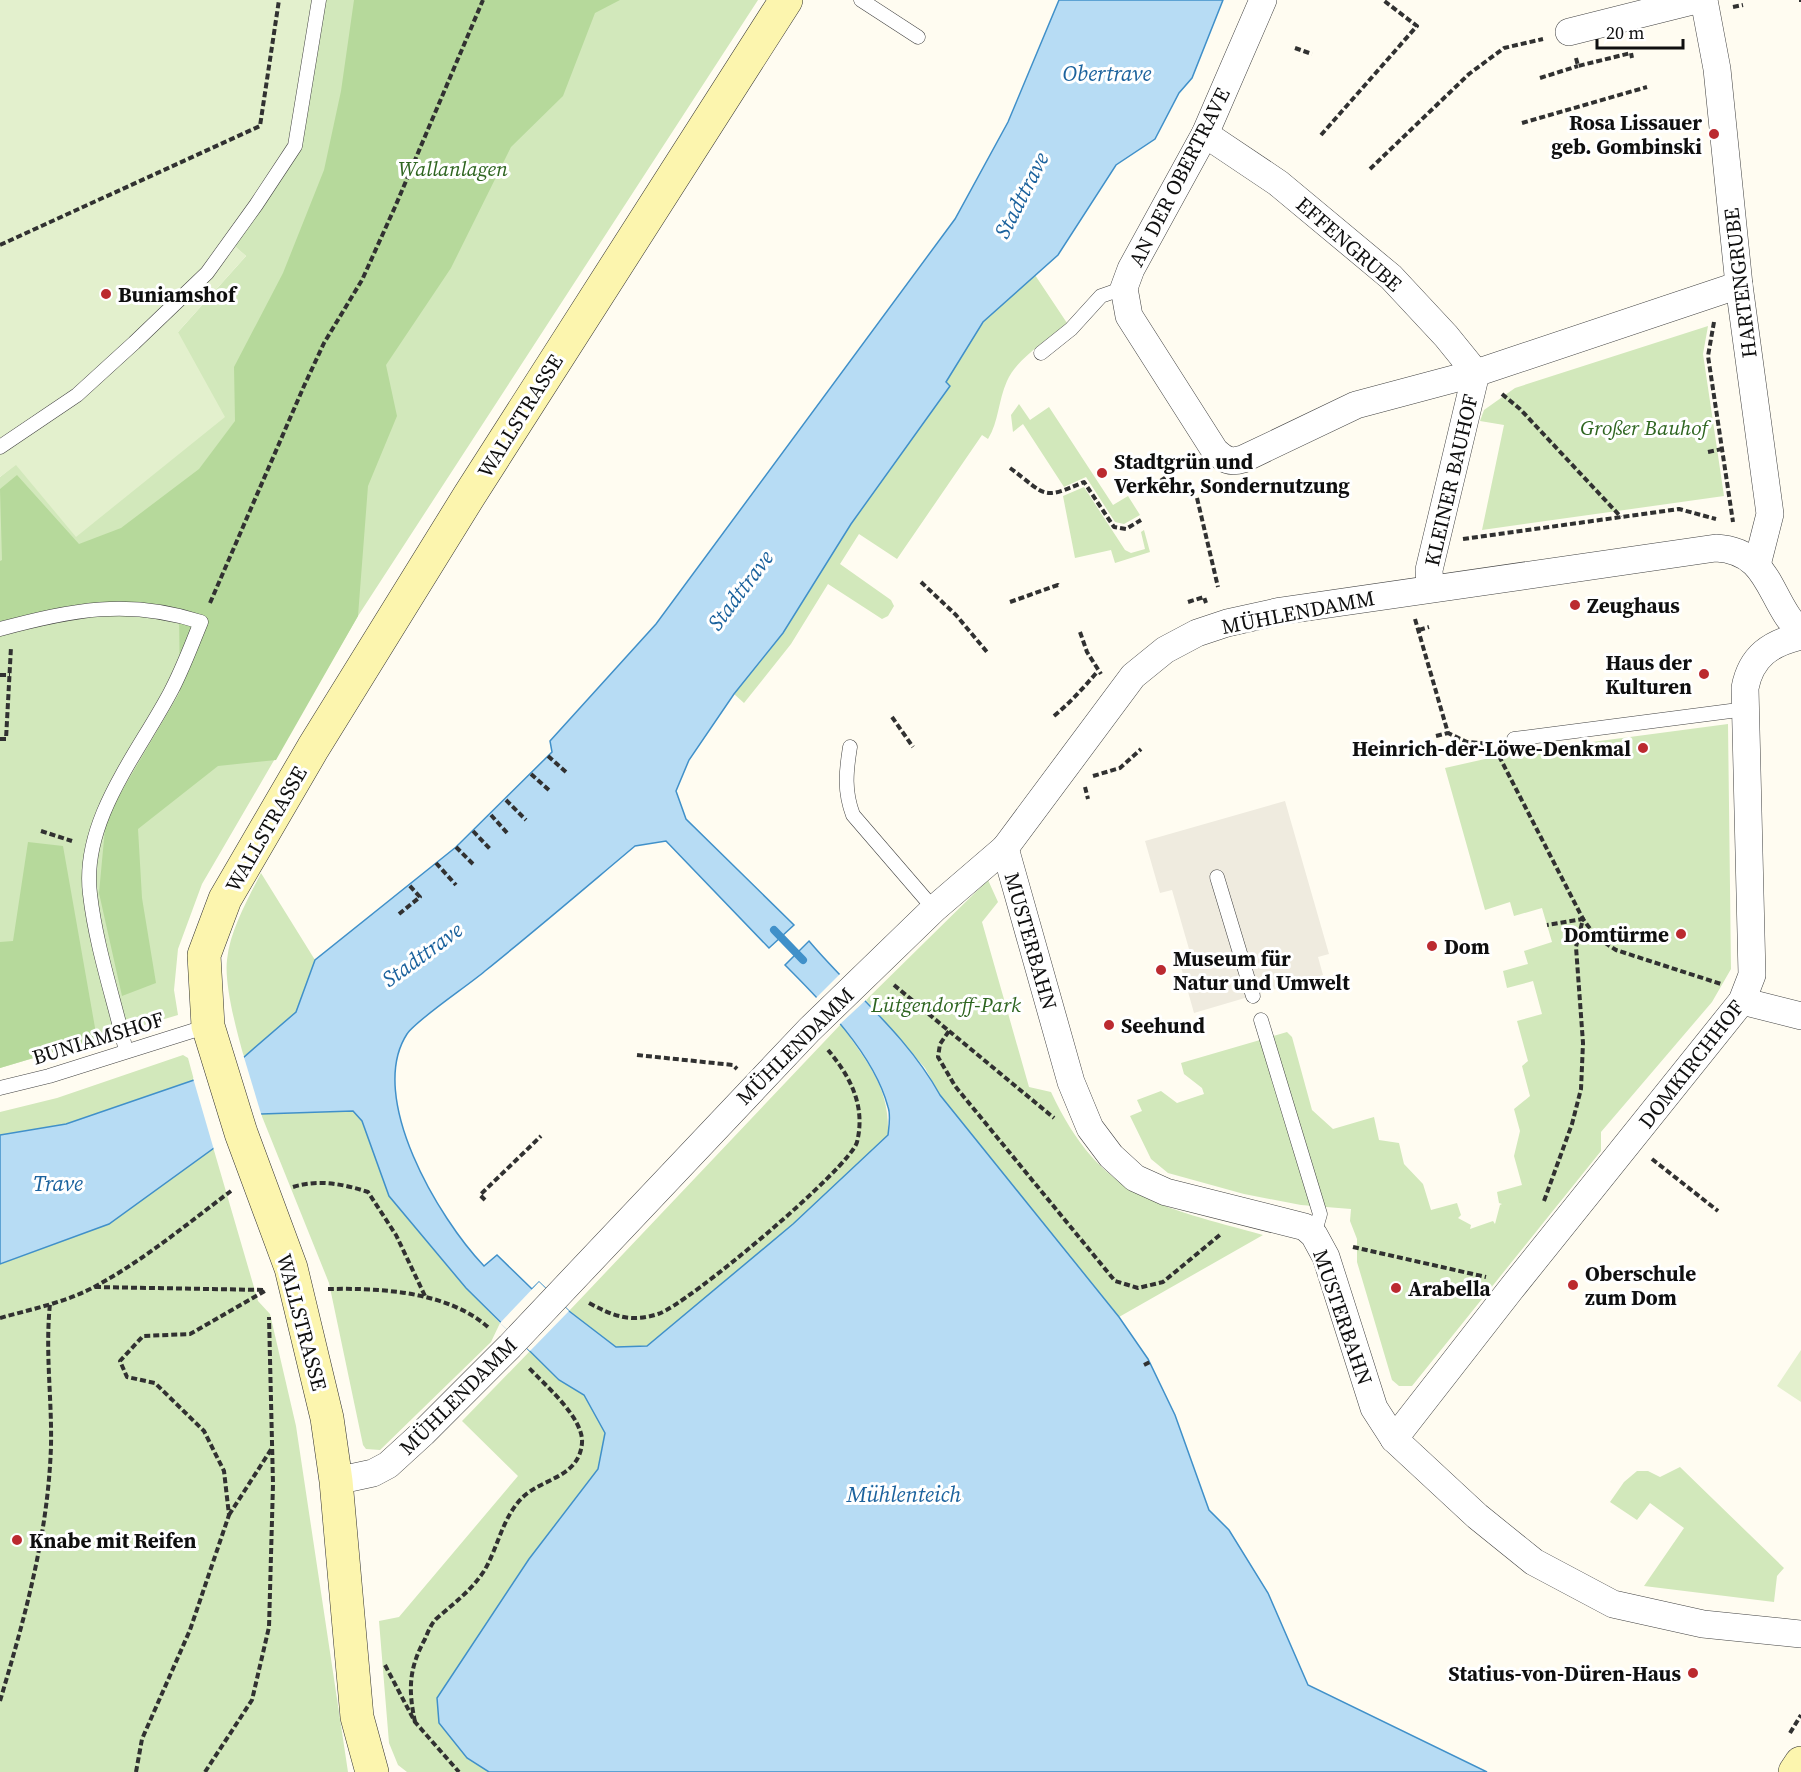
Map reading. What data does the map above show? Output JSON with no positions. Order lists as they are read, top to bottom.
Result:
{
  "streets": {
    "main road": ["WALLSTRASSE"],
    "street": [
      "AN DER OBERTRAVE",
      "EFFENGRUBE",
      "HARTENGRUBE",
      "KLEINER BAUHOF",
      "MÜHLENDAMM",
      "MUSTERBAHN",
      "DOMKIRCHHOF"
    ],
    "lane": ["BUNIAMSHOF"]
  },
  "crossings": [
    ["AN DER OBERTRAVE", "EFFENGRUBE"],
    ["AN DER OBERTRAVE", "KLEINER BAUHOF"],
    ["EFFENGRUBE", "KLEINER BAUHOF"],
    ["WALLSTRASSE", "MÜHLENDAMM"],
    ["WALLSTRASSE", "BUNIAMSHOF"],
    ["KLEINER BAUHOF", "MÜHLENDAMM"],
    ["MÜHLENDAMM", "MUSTERBAHN"],
    ["MUSTERBAHN", "DOMKIRCHHOF"]
  ],
  "water": [
    "Obertrave",
    "Stadttrave",
    "Trave",
    "Mühlenteich"
  ],
  "parks": ["Wallanlagen", "Großer Bauhof", "Lütgendorff-Park"],
  "places": [
    "Rosa Lissauer geb. Gombinski",
    "Buniamshof",
    "Stadtgrün und Verkehr, Sondernutzung",
    "Zeughaus",
    "Haus der Kulturen",
    "Heinrich-der-Löwe-Denkmal",
    "Domtürme",
    "Dom",
    "Museum für Natur und Umwelt",
    "Seehund",
    "Oberschule zum Dom",
    "Arabella",
    "Knabe mit Reifen",
    "Statius-von-Düren-Haus"
  ],
  "scale_bar": "20 m"
}
